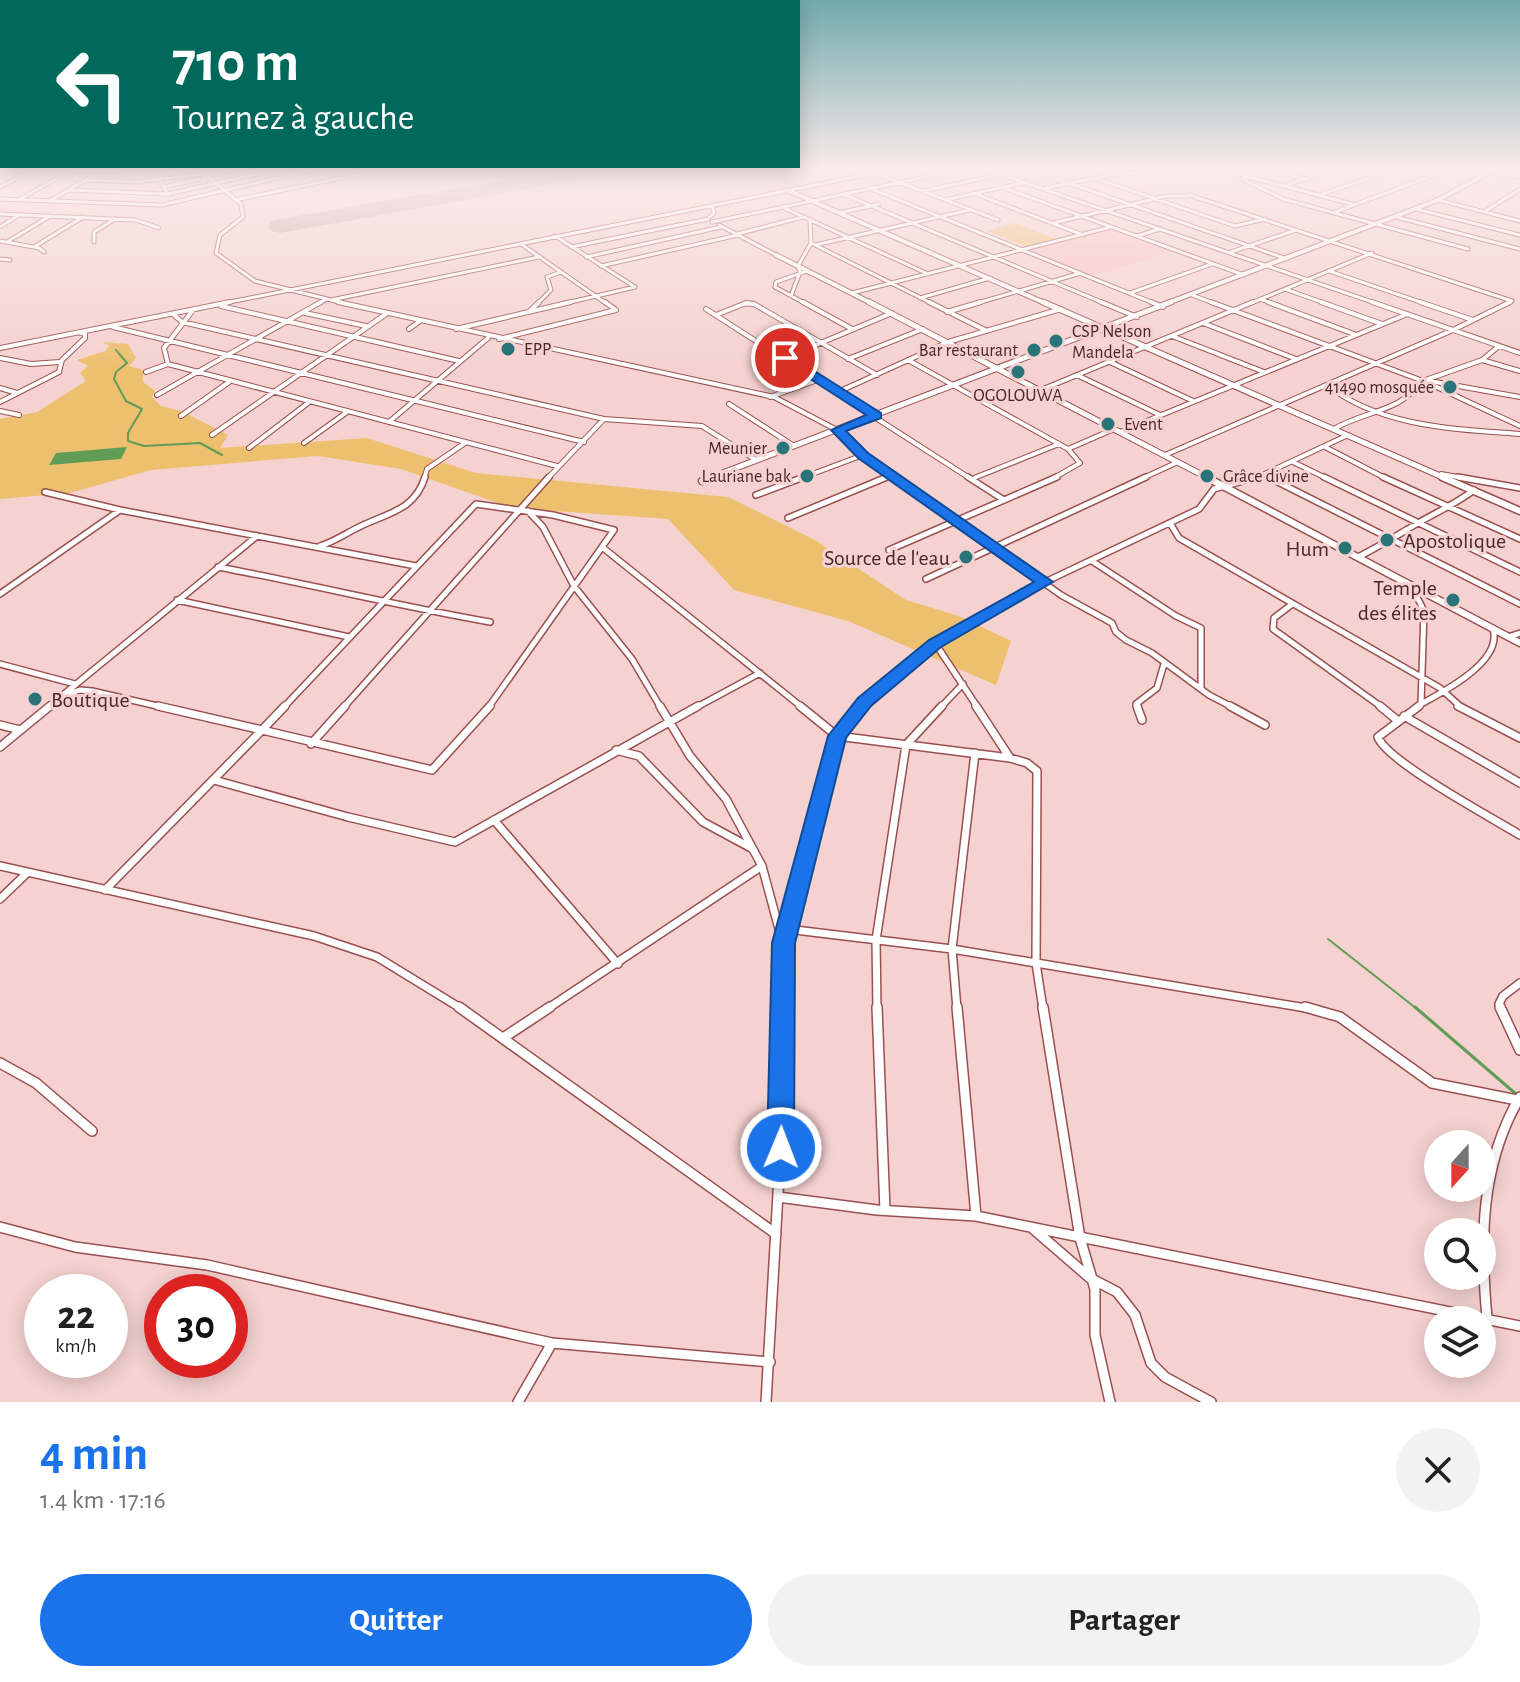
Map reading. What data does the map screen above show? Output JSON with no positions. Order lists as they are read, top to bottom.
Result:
{
  "places": [
    "CSP Nelson Mandela",
    "EPP",
    "Bar restaurant",
    "OGOLOUWA",
    "41490 mosquée",
    "Event",
    "Meunier",
    "Lauriane bak",
    "Grâce divine",
    "Apostolique",
    "Hum",
    "Source de l'eau",
    "Temple des élites",
    "Boutique"
  ],
  "north": "bottom",
  "page": {
    "turn": ["710 m", "Tournez à gauche"],
    "speed": "22 km/h",
    "limit": "30",
    "heading": ["4 min", "1.4 km · 17:16"],
    "buttons": ["Quitter", "Partager"]
  }
}
